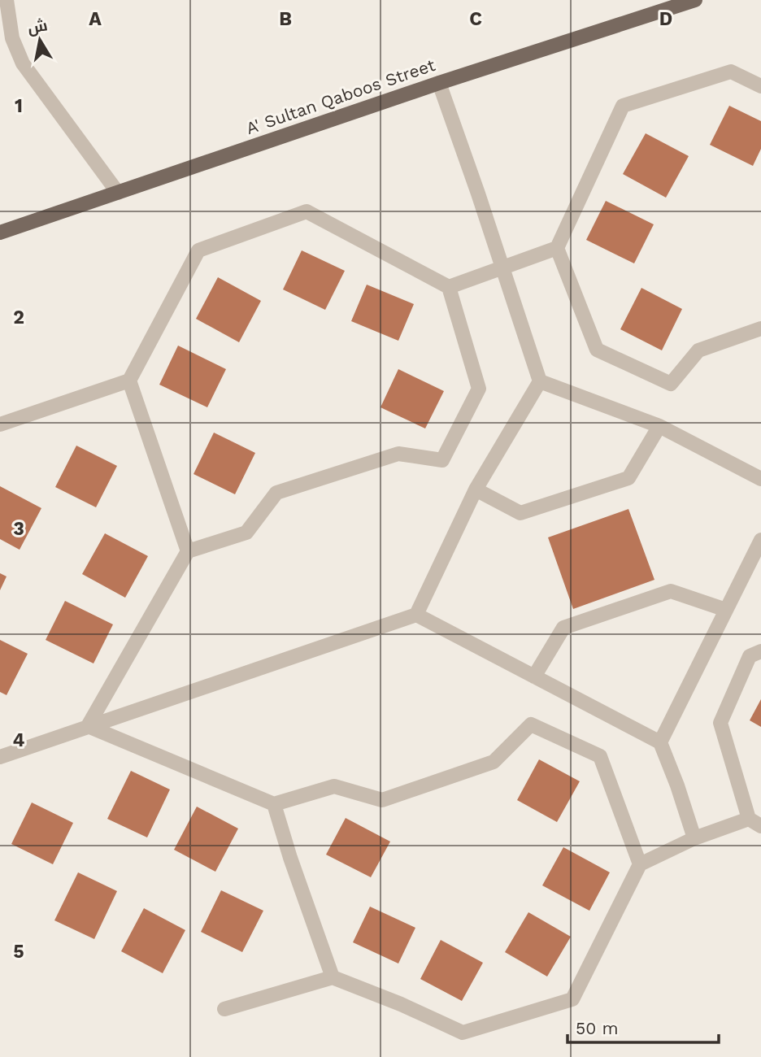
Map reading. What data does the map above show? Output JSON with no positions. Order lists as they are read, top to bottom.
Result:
{
  "streets": {
    "main road": ["A' Sultan Qaboos Street"]
  },
  "scale_bar": "50 m",
  "north": "top",
  "grid": {
    "columns": [
      "A",
      "B",
      "C",
      "D"
    ],
    "rows": [
      "1",
      "2",
      "3",
      "4",
      "5"
    ]
  }
}
